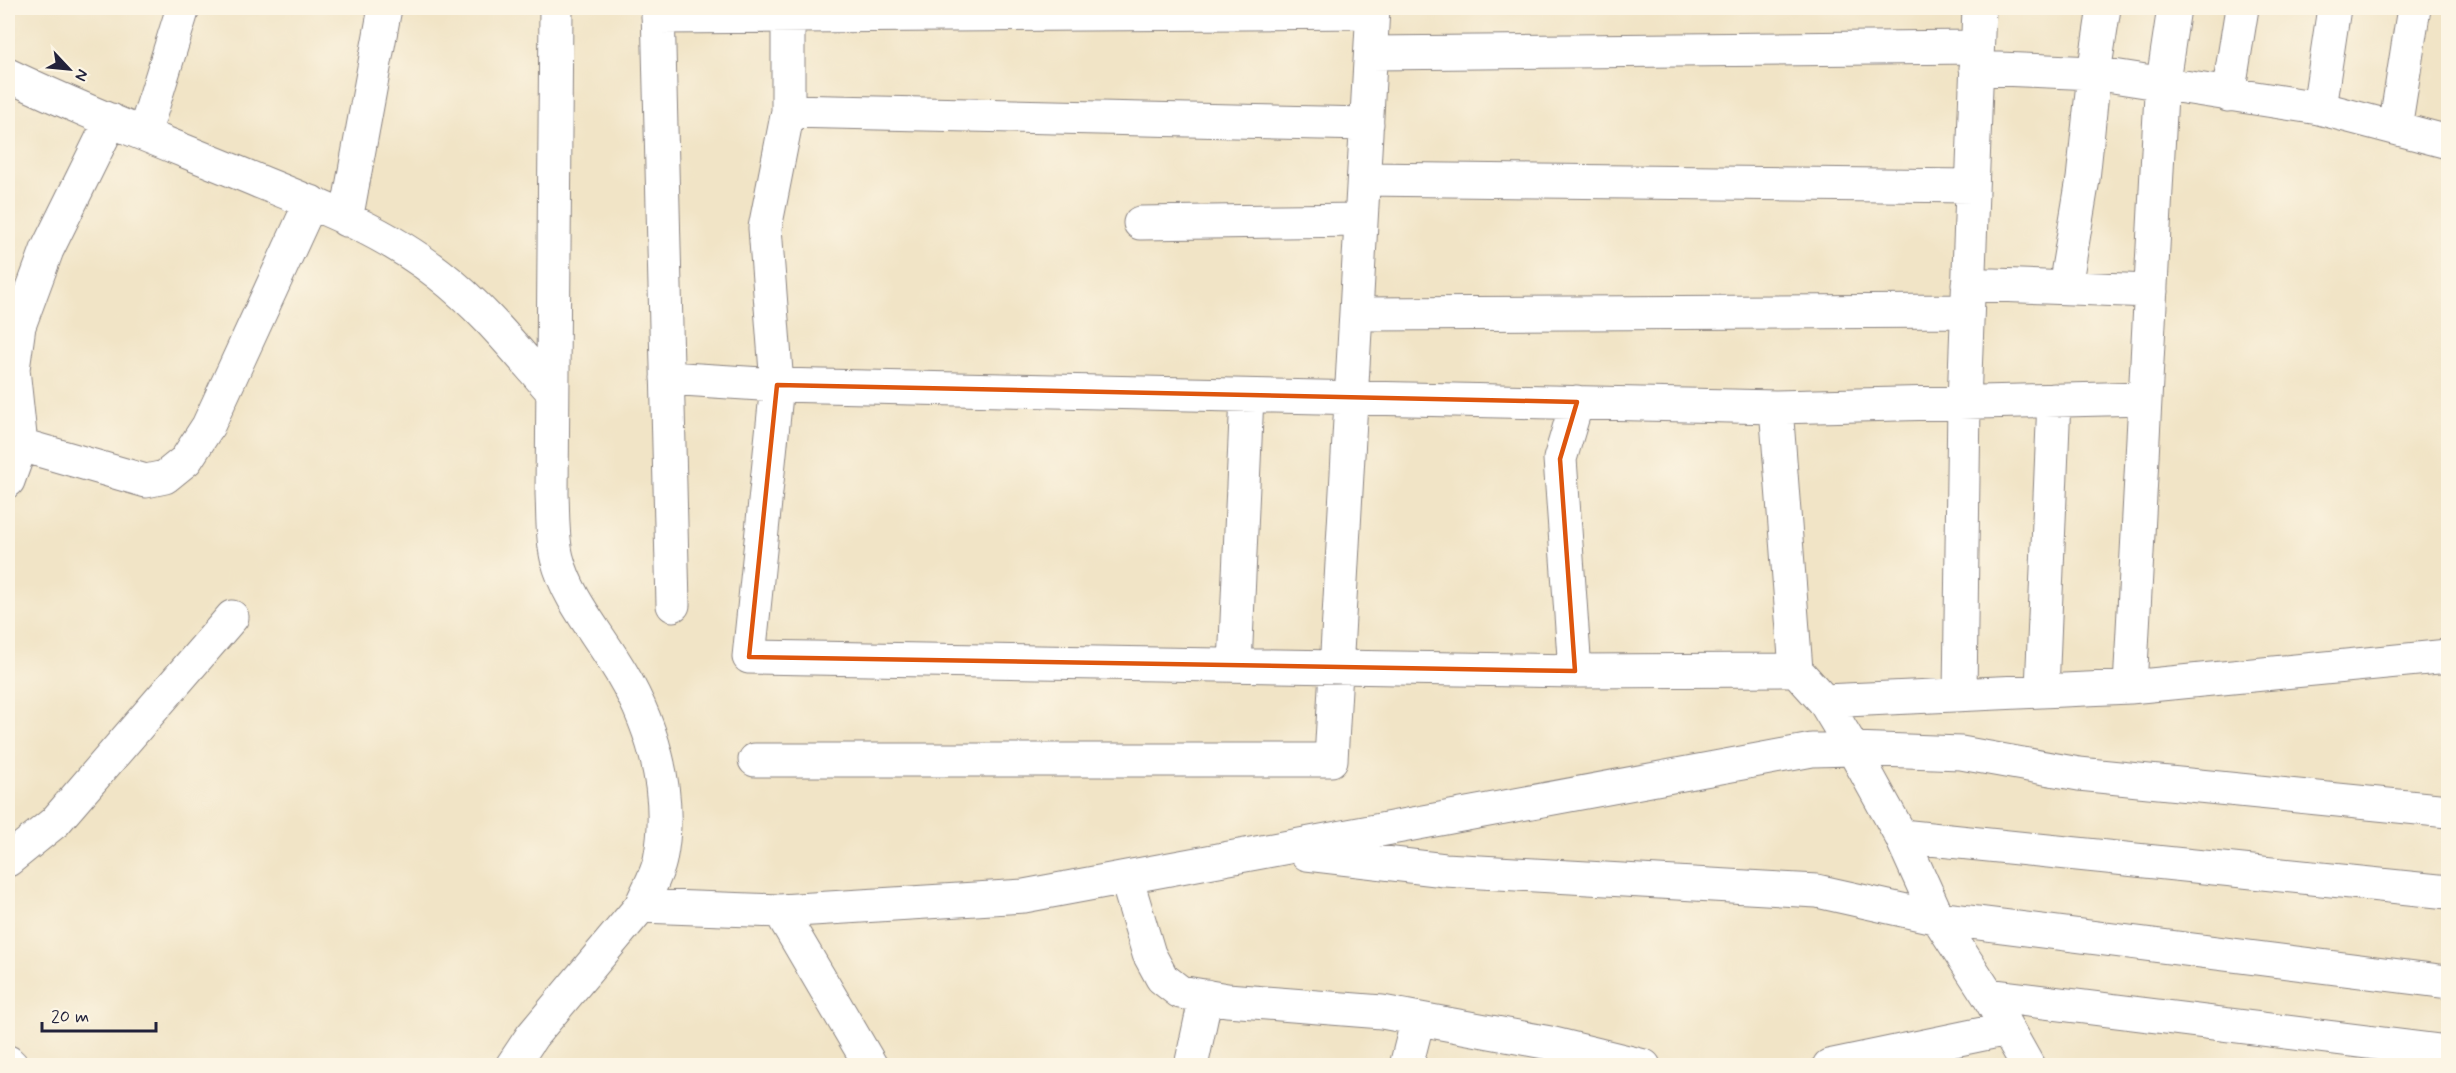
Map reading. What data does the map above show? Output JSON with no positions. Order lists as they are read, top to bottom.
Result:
{
  "scale_bar": "20 m",
  "north": "bottom right"
}
